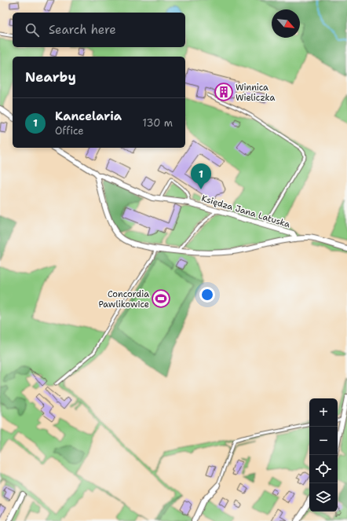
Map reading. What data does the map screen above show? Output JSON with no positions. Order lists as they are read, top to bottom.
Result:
{
  "streets": {
    "street": ["Księdza Jana Latuska"]
  },
  "places": {
    "building": ["Winnica Wieliczka"],
    "sports": ["Concordia Pawlikowice"]
  },
  "north": "bottom right",
  "page": {
    "search": "Search here",
    "heading": "Nearby",
    "list": [
      {
        "mark": "1",
        "name": "Kancelaria",
        "note": "Office",
        "value": "130 m"
      }
    ],
    "pins": "1",
    "map_buttons": ["+", "−"]
  }
}
